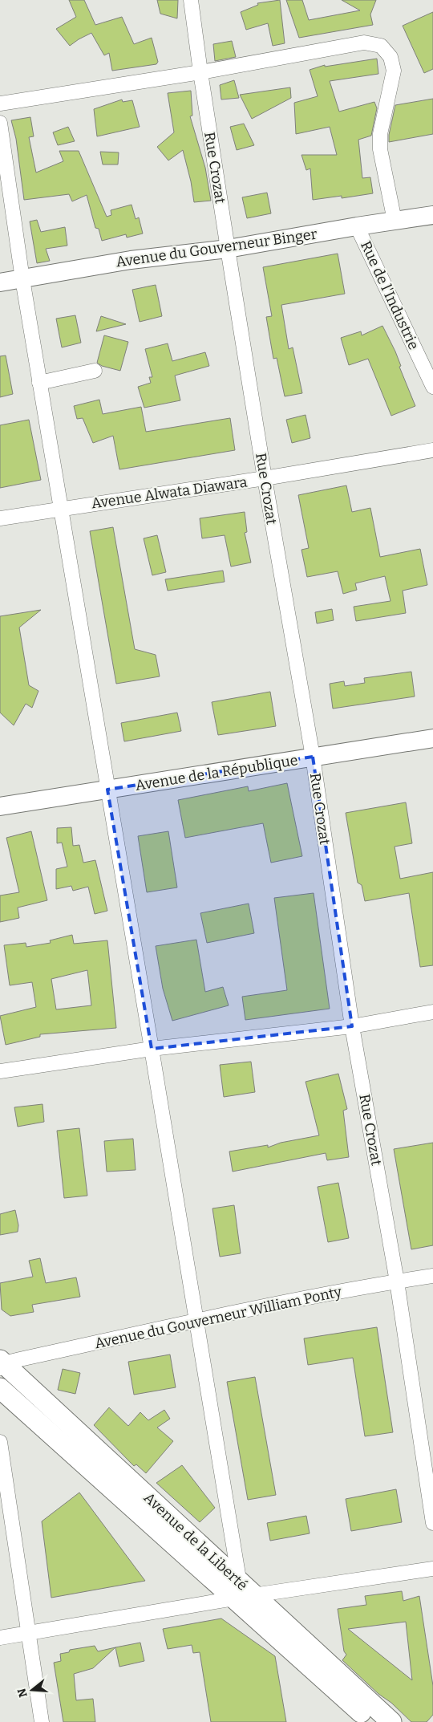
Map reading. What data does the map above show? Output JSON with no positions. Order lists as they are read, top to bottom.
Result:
{
  "streets": {
    "main road": ["Avenue de la Liberté"],
    "street": [
      "Rue Crozat",
      "Avenue du Gouverneur Binger",
      "Rue de l'Industrie",
      "Avenue Alwata Diawara",
      "Avenue de la République",
      "Avenue du Gouverneur William Ponty"
    ]
  },
  "crossings": [
    ["Rue Crozat", "Avenue du Gouverneur Binger"],
    ["Rue Crozat", "Avenue Alwata Diawara"],
    ["Rue Crozat", "Avenue de la République"],
    ["Rue Crozat", "Avenue du Gouverneur William Ponty"],
    ["Avenue du Gouverneur Binger", "Rue de l'Industrie"],
    ["Avenue du Gouverneur William Ponty", "Avenue de la Liberté"]
  ],
  "north": "left"
}
